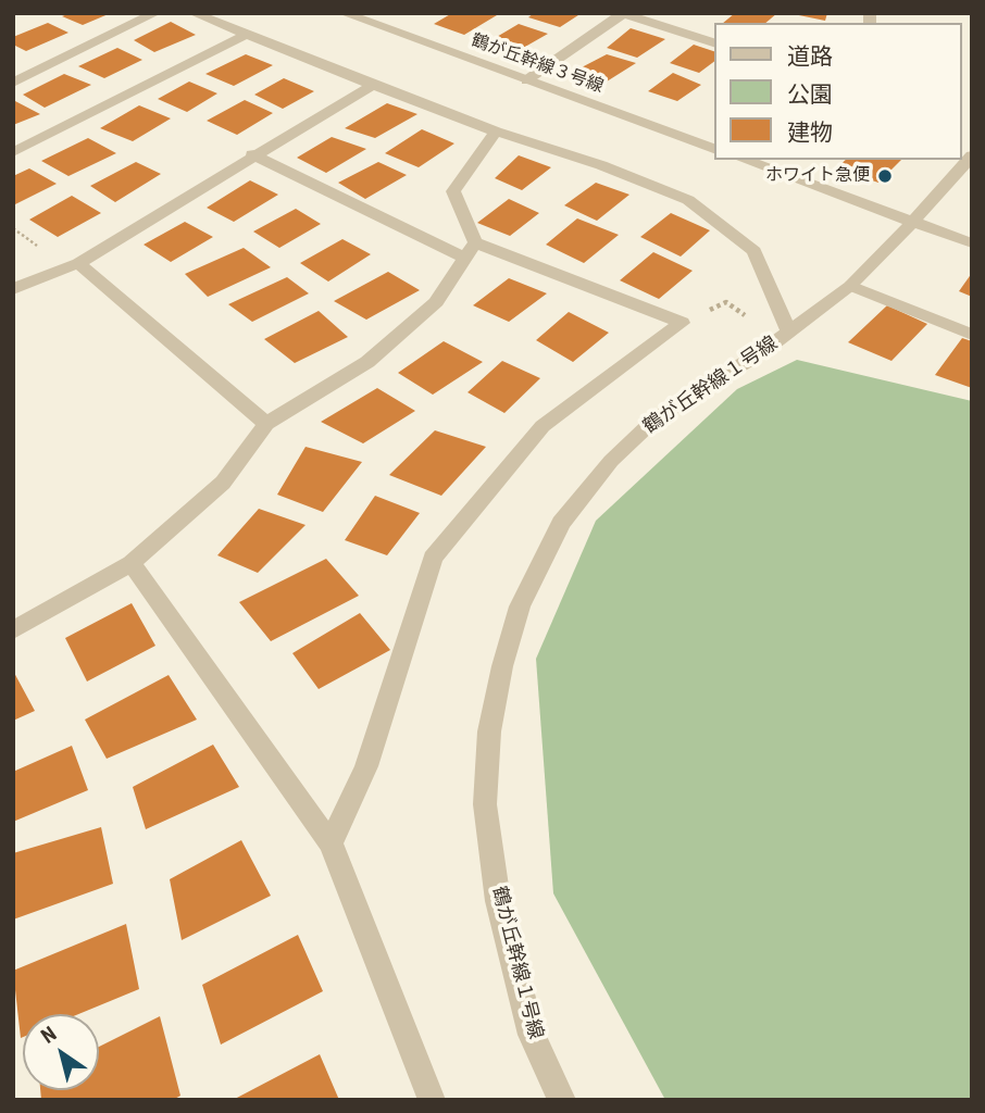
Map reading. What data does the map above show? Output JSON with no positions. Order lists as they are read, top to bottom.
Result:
{
  "streets": {
    "street": ["鶴が丘幹線３号線", "鶴が丘幹線１号線"]
  },
  "places": ["ホワイト急便"],
  "legend": ["道路", "公園", "建物"],
  "north": "top left"
}
